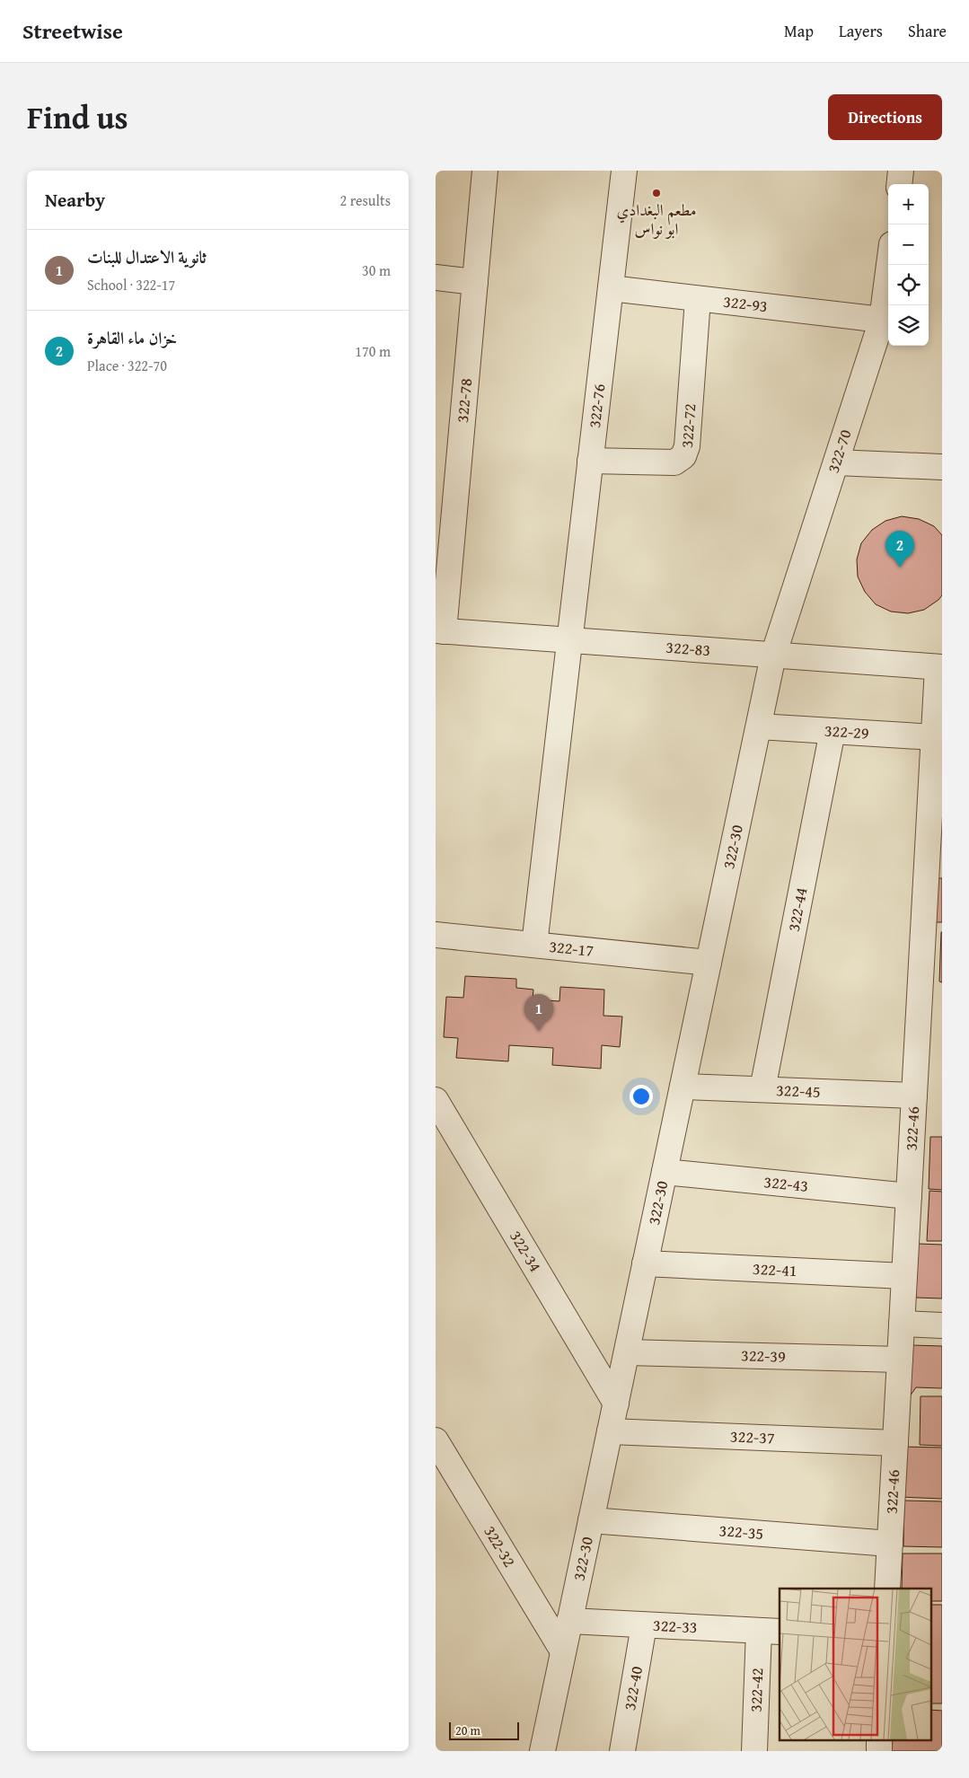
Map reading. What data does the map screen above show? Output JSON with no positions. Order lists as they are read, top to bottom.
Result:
{
  "streets": {
    "street": [
      "322-93",
      "322-78",
      "322-76",
      "322-72",
      "322-70",
      "322-83",
      "322-29",
      "322-30",
      "322-44",
      "322-17",
      "322-45",
      "322-46",
      "322-43",
      "322-34",
      "322-41",
      "322-39",
      "322-37",
      "322-35",
      "322-32",
      "322-33",
      "322-40",
      "322-42"
    ]
  },
  "crossings": [
    ["322-93", "322-76"],
    ["322-93", "322-72"],
    ["322-93", "322-70"],
    ["322-78", "322-83"],
    ["322-76", "322-72"],
    ["322-76", "322-83"],
    ["322-76", "322-17"],
    ["322-70", "322-83"],
    ["322-70", "322-30"],
    ["322-83", "322-30"],
    ["322-83", "322-46"],
    ["322-29", "322-30"],
    ["322-29", "322-44"],
    ["322-29", "322-46"],
    ["322-30", "322-17"],
    ["322-30", "322-45"],
    ["322-30", "322-43"],
    ["322-30", "322-34"],
    ["322-30", "322-41"],
    ["322-30", "322-39"],
    ["322-30", "322-37"],
    ["322-30", "322-35"],
    ["322-30", "322-32"],
    ["322-30", "322-33"],
    ["322-44", "322-45"],
    ["322-45", "322-46"],
    ["322-46", "322-43"],
    ["322-46", "322-41"],
    ["322-46", "322-39"],
    ["322-46", "322-37"],
    ["322-46", "322-35"],
    ["322-33", "322-40"],
    ["322-33", "322-42"]
  ],
  "places": ["مطعم البغدادي ابو نواس"],
  "scale_bar": "20 m",
  "page": {
    "header": "Streetwise",
    "nav": ["Map", "Layers", "Share"],
    "title": "Find us",
    "buttons": "Directions",
    "heading": ["Nearby", "2 results"],
    "map_buttons": ["+", "−"],
    "list": [
      {
        "mark": "1",
        "name": "ثانوية الاعتدال للبنات",
        "note": "School · 322-17",
        "value": "30 m"
      },
      {
        "mark": "2",
        "name": "خزان ماء القاهرة",
        "note": "Place · 322-70",
        "value": "170 m"
      }
    ],
    "pins": ["2", "1"],
    "scale": "20 m"
  }
}
